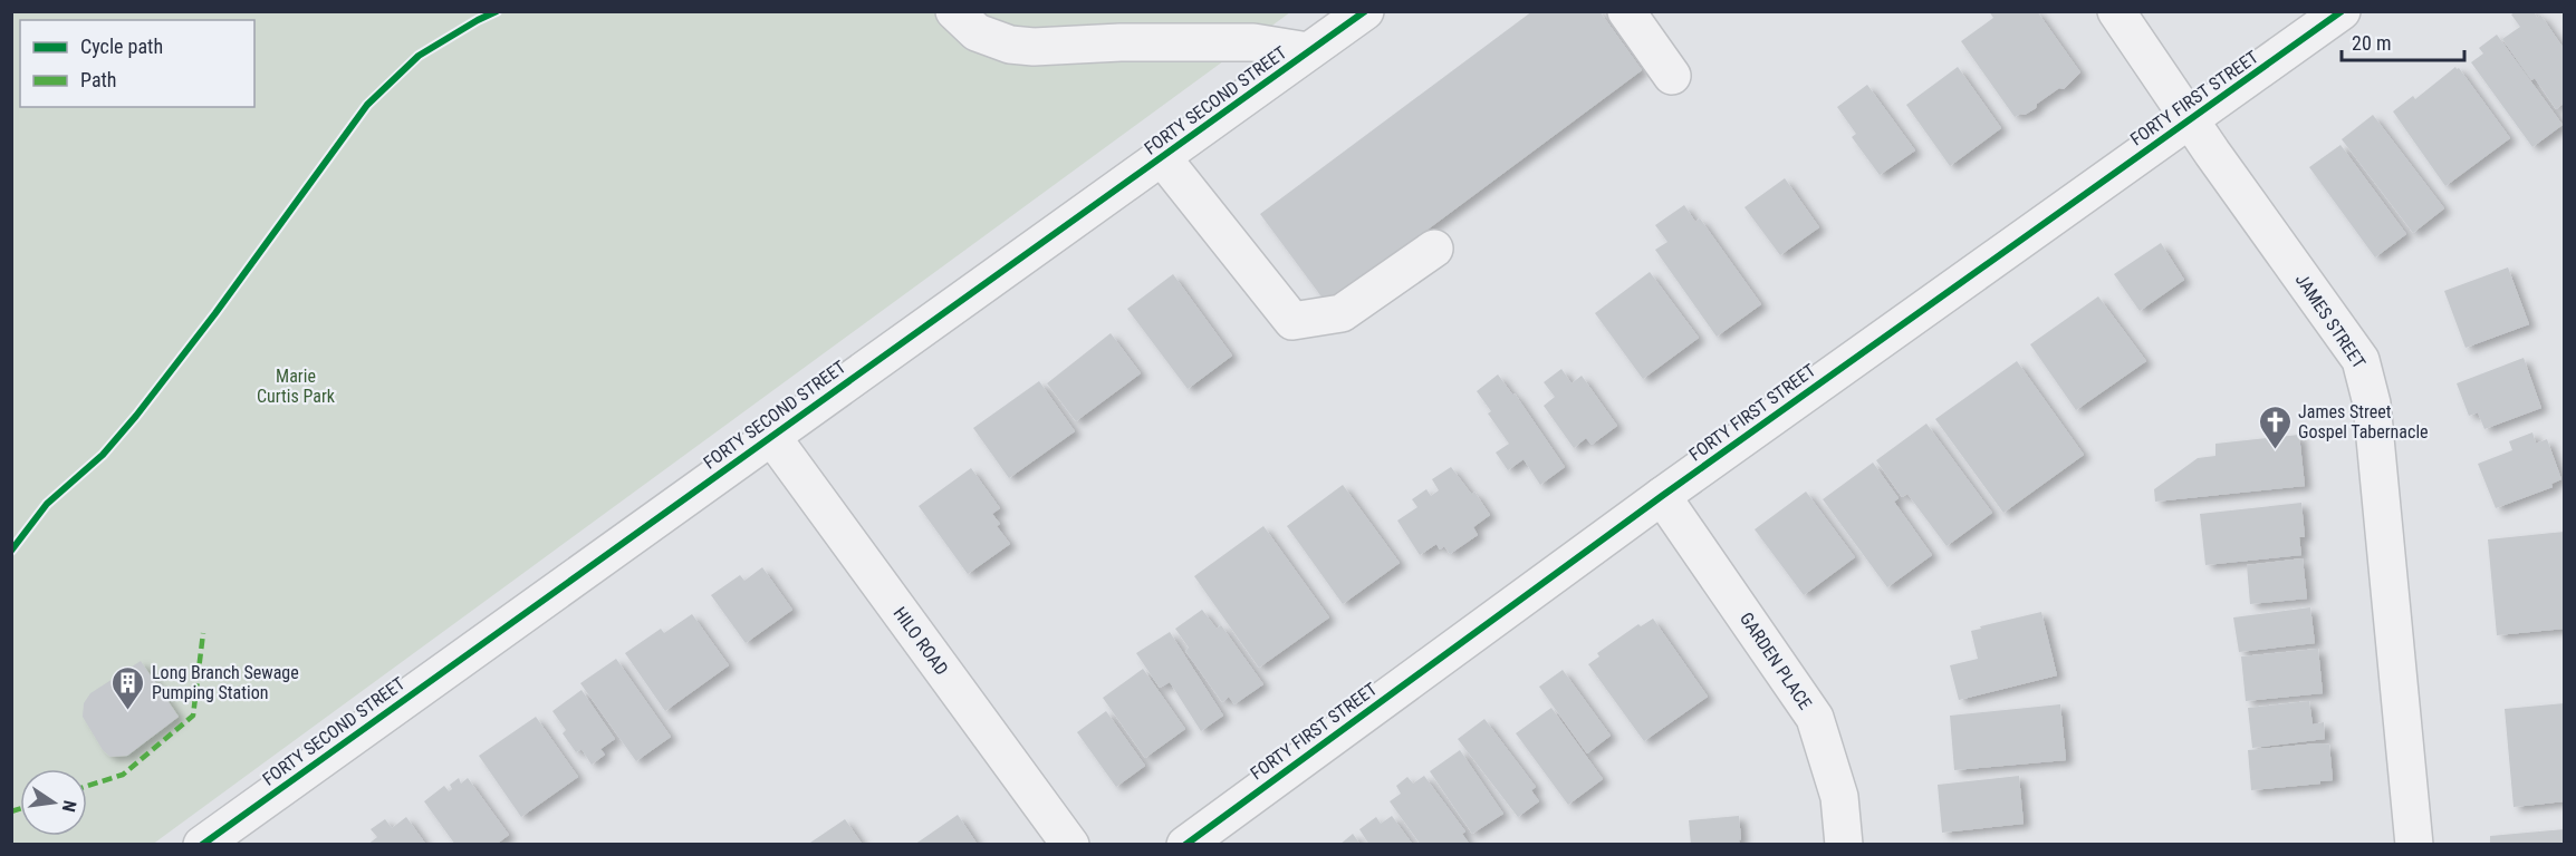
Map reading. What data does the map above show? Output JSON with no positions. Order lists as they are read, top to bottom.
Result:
{
  "streets": {
    "street": [
      "FORTY FIRST STREET",
      "FORTY SECOND STREET",
      "JAMES STREET",
      "HILO ROAD",
      "GARDEN PLACE"
    ]
  },
  "crossings": [
    ["FORTY FIRST STREET", "JAMES STREET"],
    ["FORTY FIRST STREET", "GARDEN PLACE"],
    ["FORTY SECOND STREET", "HILO ROAD"]
  ],
  "parks": ["Marie Curtis Park"],
  "places": {
    "church": ["James Street Gospel Tabernacle"],
    "building": ["Long Branch Sewage Pumping Station"]
  },
  "legend": ["Cycle path", "Path"],
  "scale_bar": "20 m",
  "north": "right"
}
